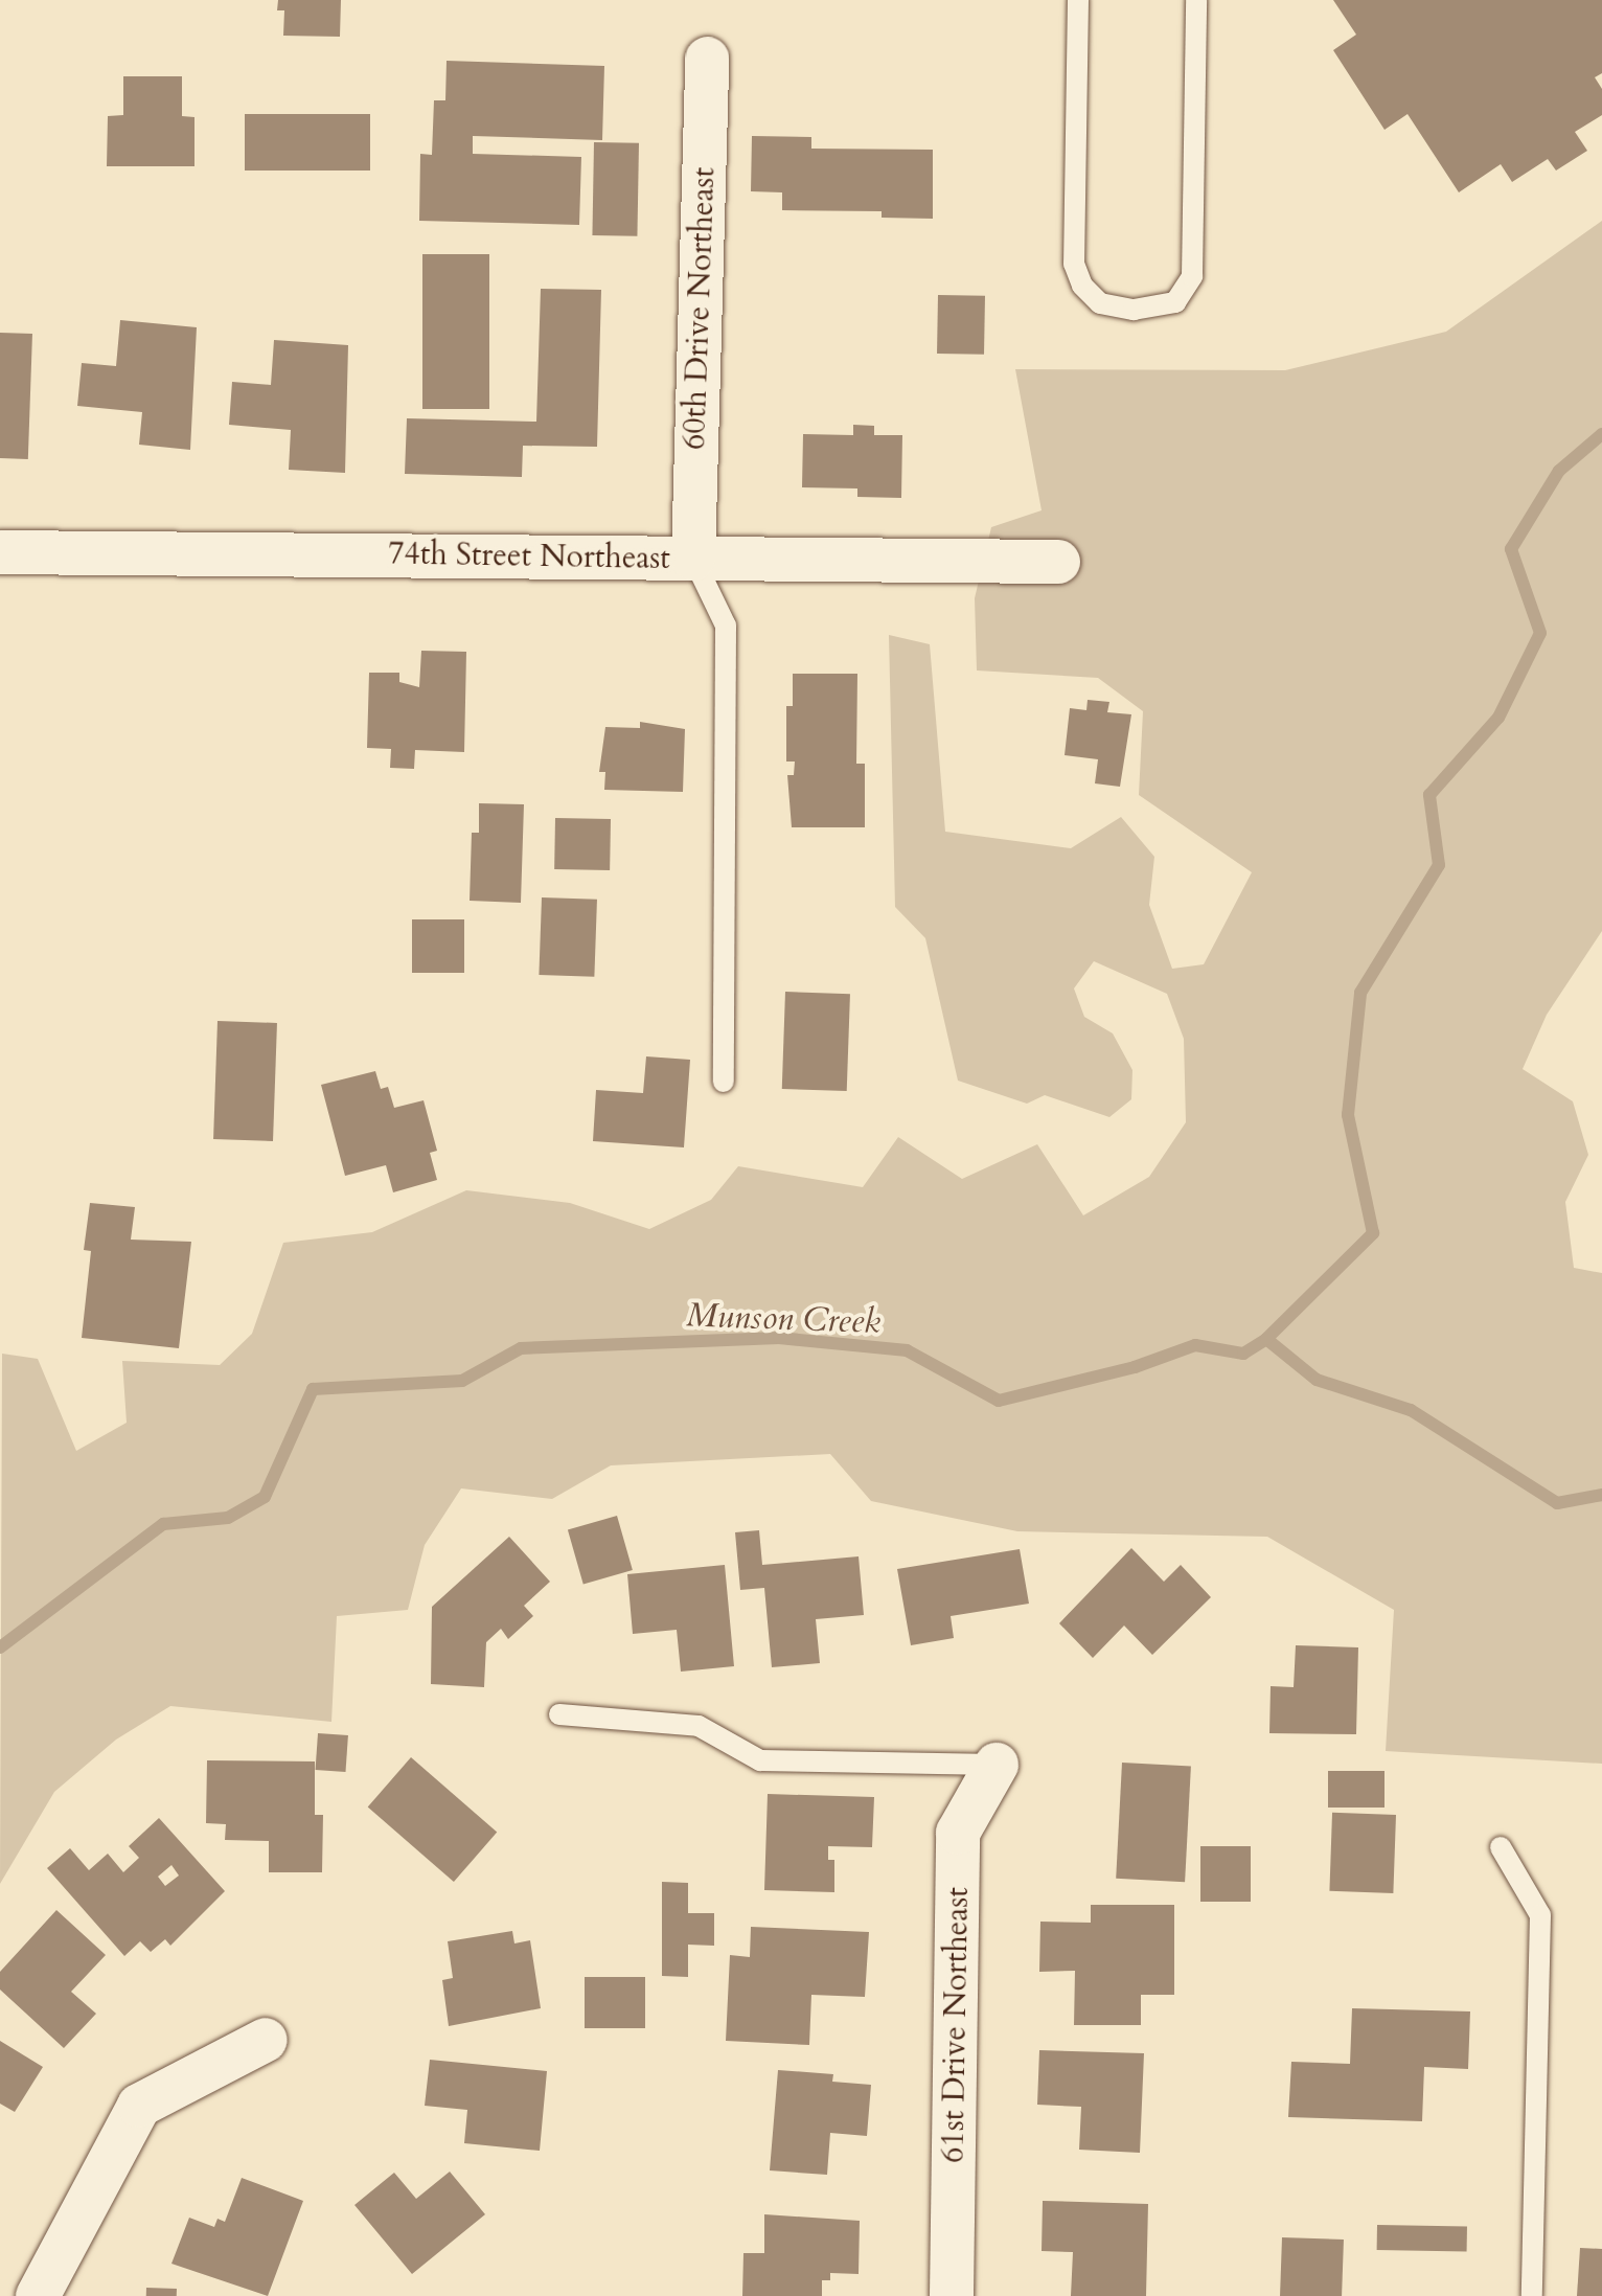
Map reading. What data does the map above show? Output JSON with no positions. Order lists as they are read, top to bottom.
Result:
{
  "streets": {
    "street": ["60th Drive Northeast", "74th Street Northeast", "61st Drive Northeast"]
  },
  "crossings": [
    ["60th Drive Northeast", "74th Street Northeast"]
  ],
  "water": ["Munson Creek"]
}
